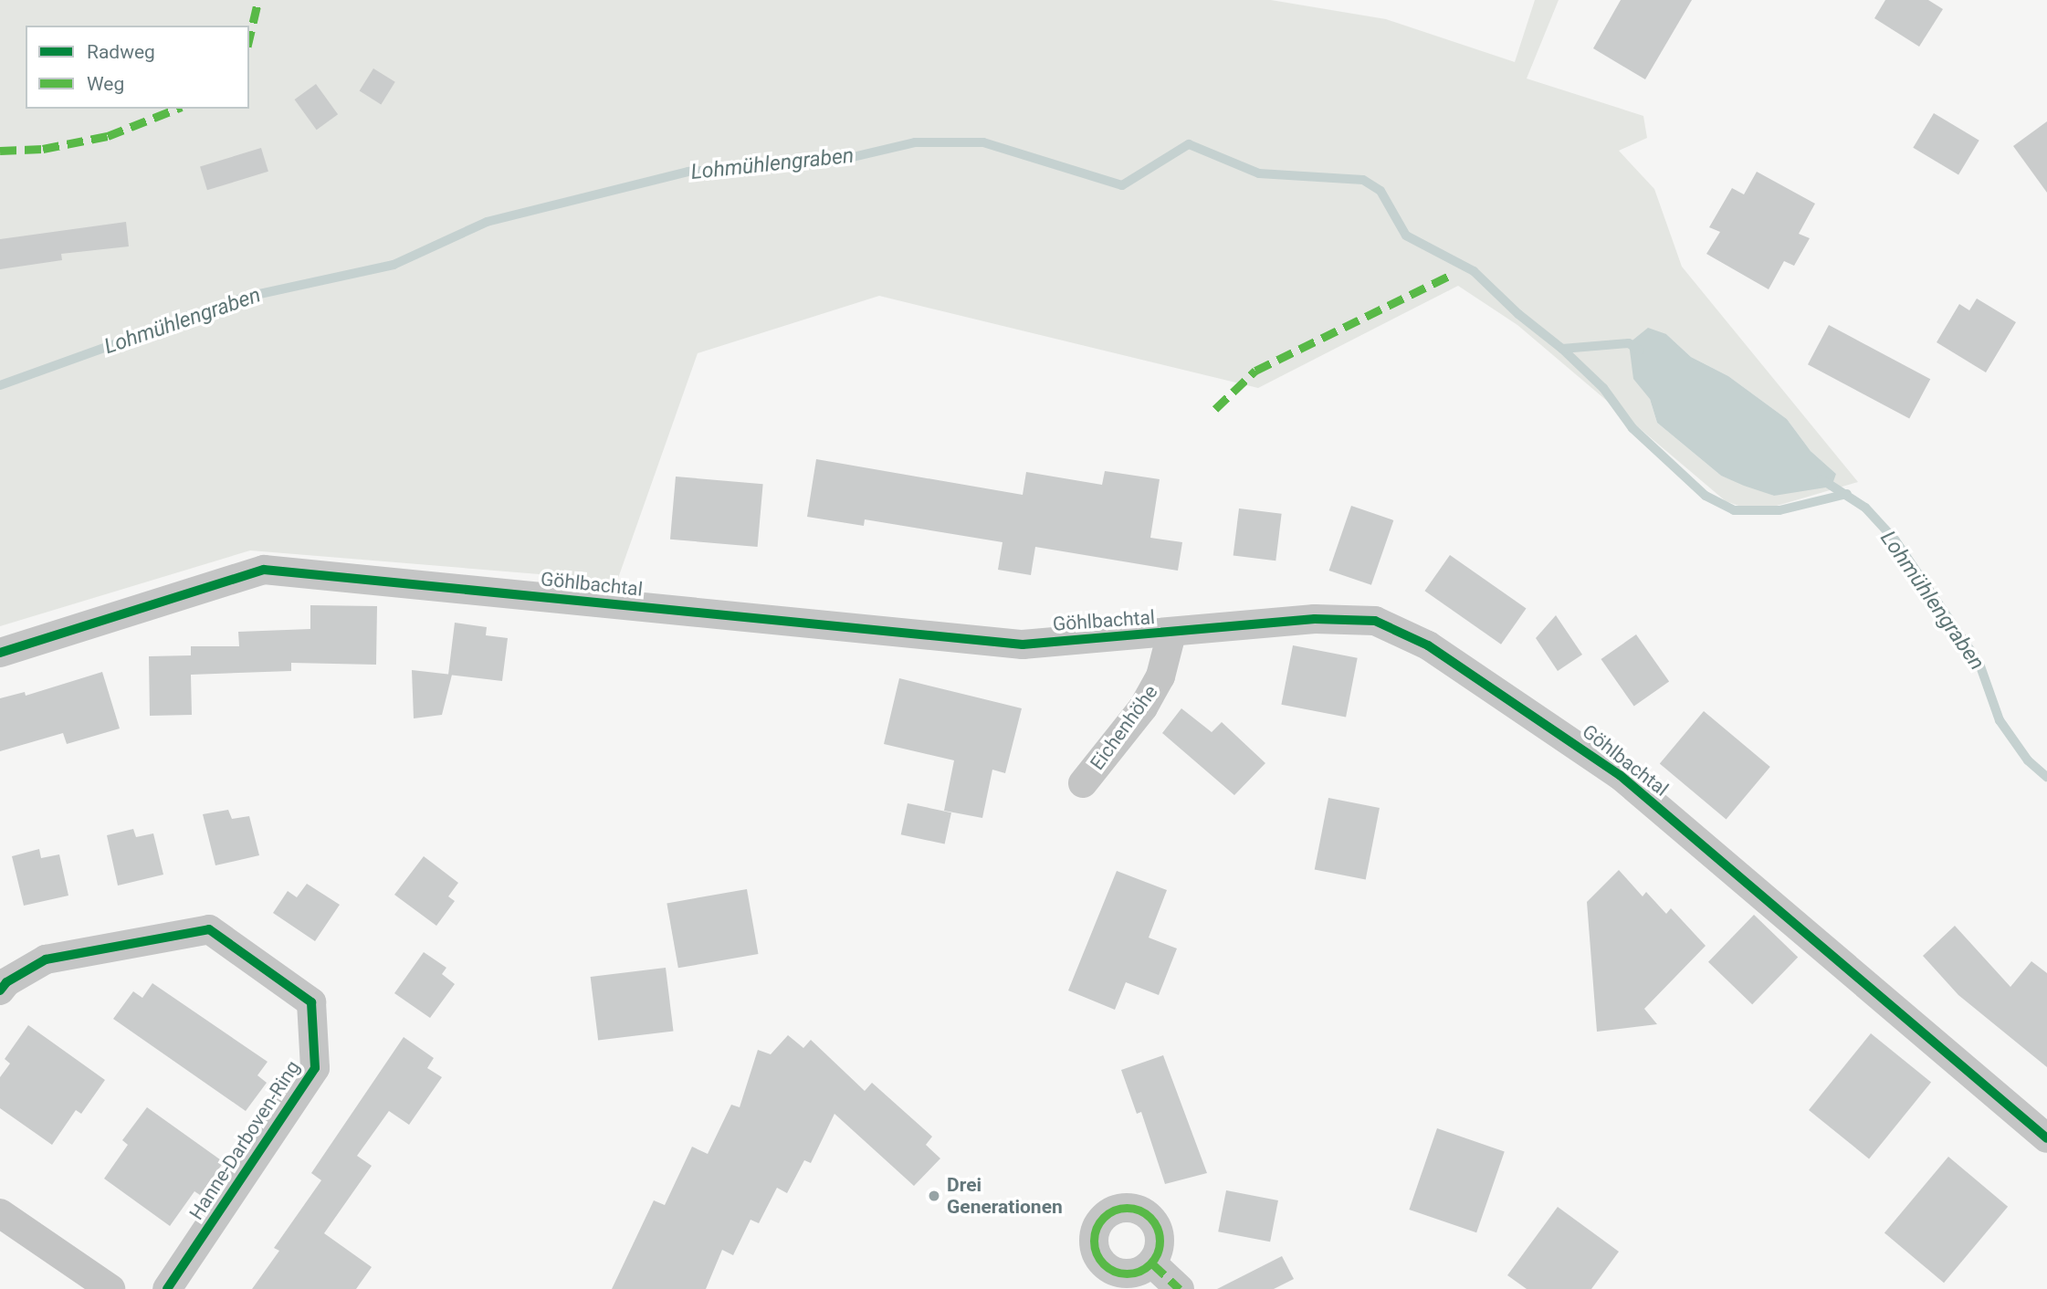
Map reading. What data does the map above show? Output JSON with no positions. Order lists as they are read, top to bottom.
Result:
{
  "streets": {
    "street": ["Göhlbachtal", "Eichenhöhe", "Hanne-Darboven-Ring"]
  },
  "crossings": [
    ["Göhlbachtal", "Eichenhöhe"]
  ],
  "water": ["Lohmühlengraben"],
  "places": ["Drei Generationen"],
  "legend": ["Radweg", "Weg"]
}
